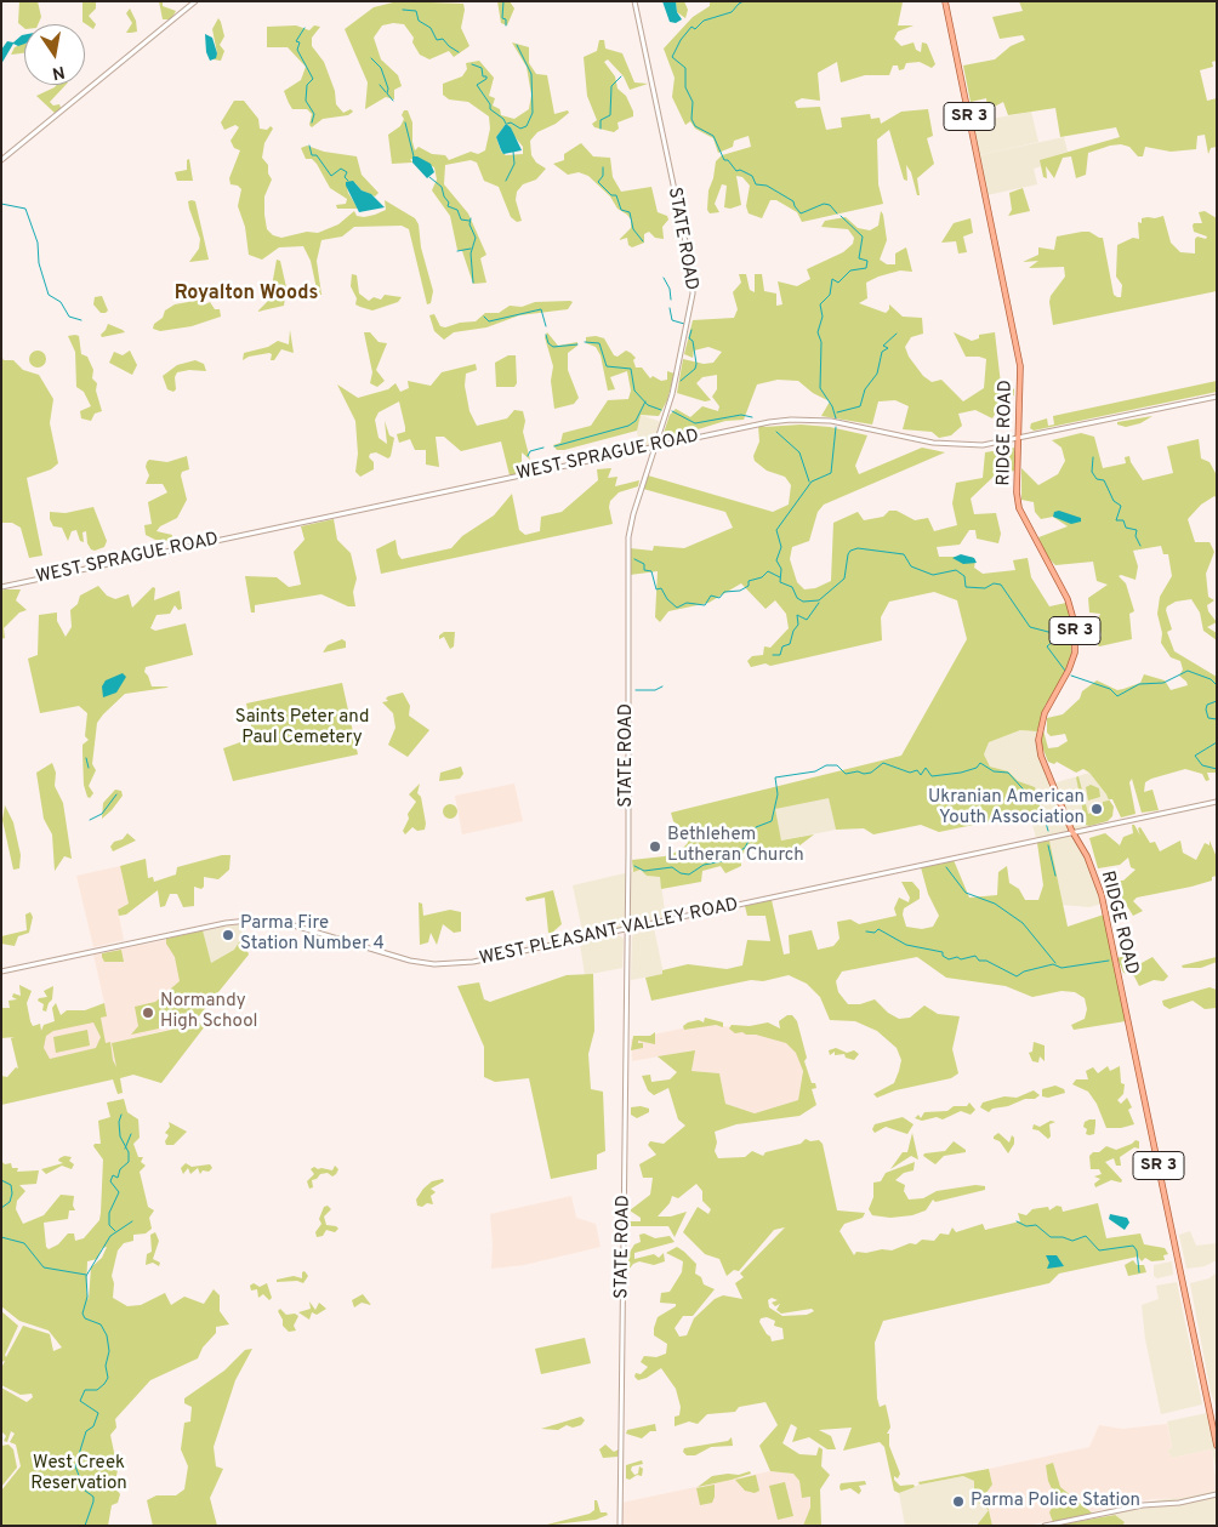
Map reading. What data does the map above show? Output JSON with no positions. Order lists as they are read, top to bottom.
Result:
{
  "streets": {
    "main road": [
      "SR 3",
      "STATE ROAD",
      "RIDGE ROAD",
      "WEST SPRAGUE ROAD",
      "WEST PLEASANT VALLEY ROAD"
    ]
  },
  "crossings": [
    ["STATE ROAD", "WEST SPRAGUE ROAD"],
    ["STATE ROAD", "WEST PLEASANT VALLEY ROAD"],
    ["RIDGE ROAD", "WEST SPRAGUE ROAD"],
    ["RIDGE ROAD", "WEST PLEASANT VALLEY ROAD"]
  ],
  "districts": ["Royalton Woods"],
  "parks": ["Saints Peter and Paul Cemetery", "West Creek Reservation"],
  "places": [
    "Ukranian American Youth Association",
    "Bethlehem Lutheran Church",
    "Parma Fire Station Number 4",
    "Normandy High School",
    "Parma Police Station"
  ],
  "north": "bottom"
}
